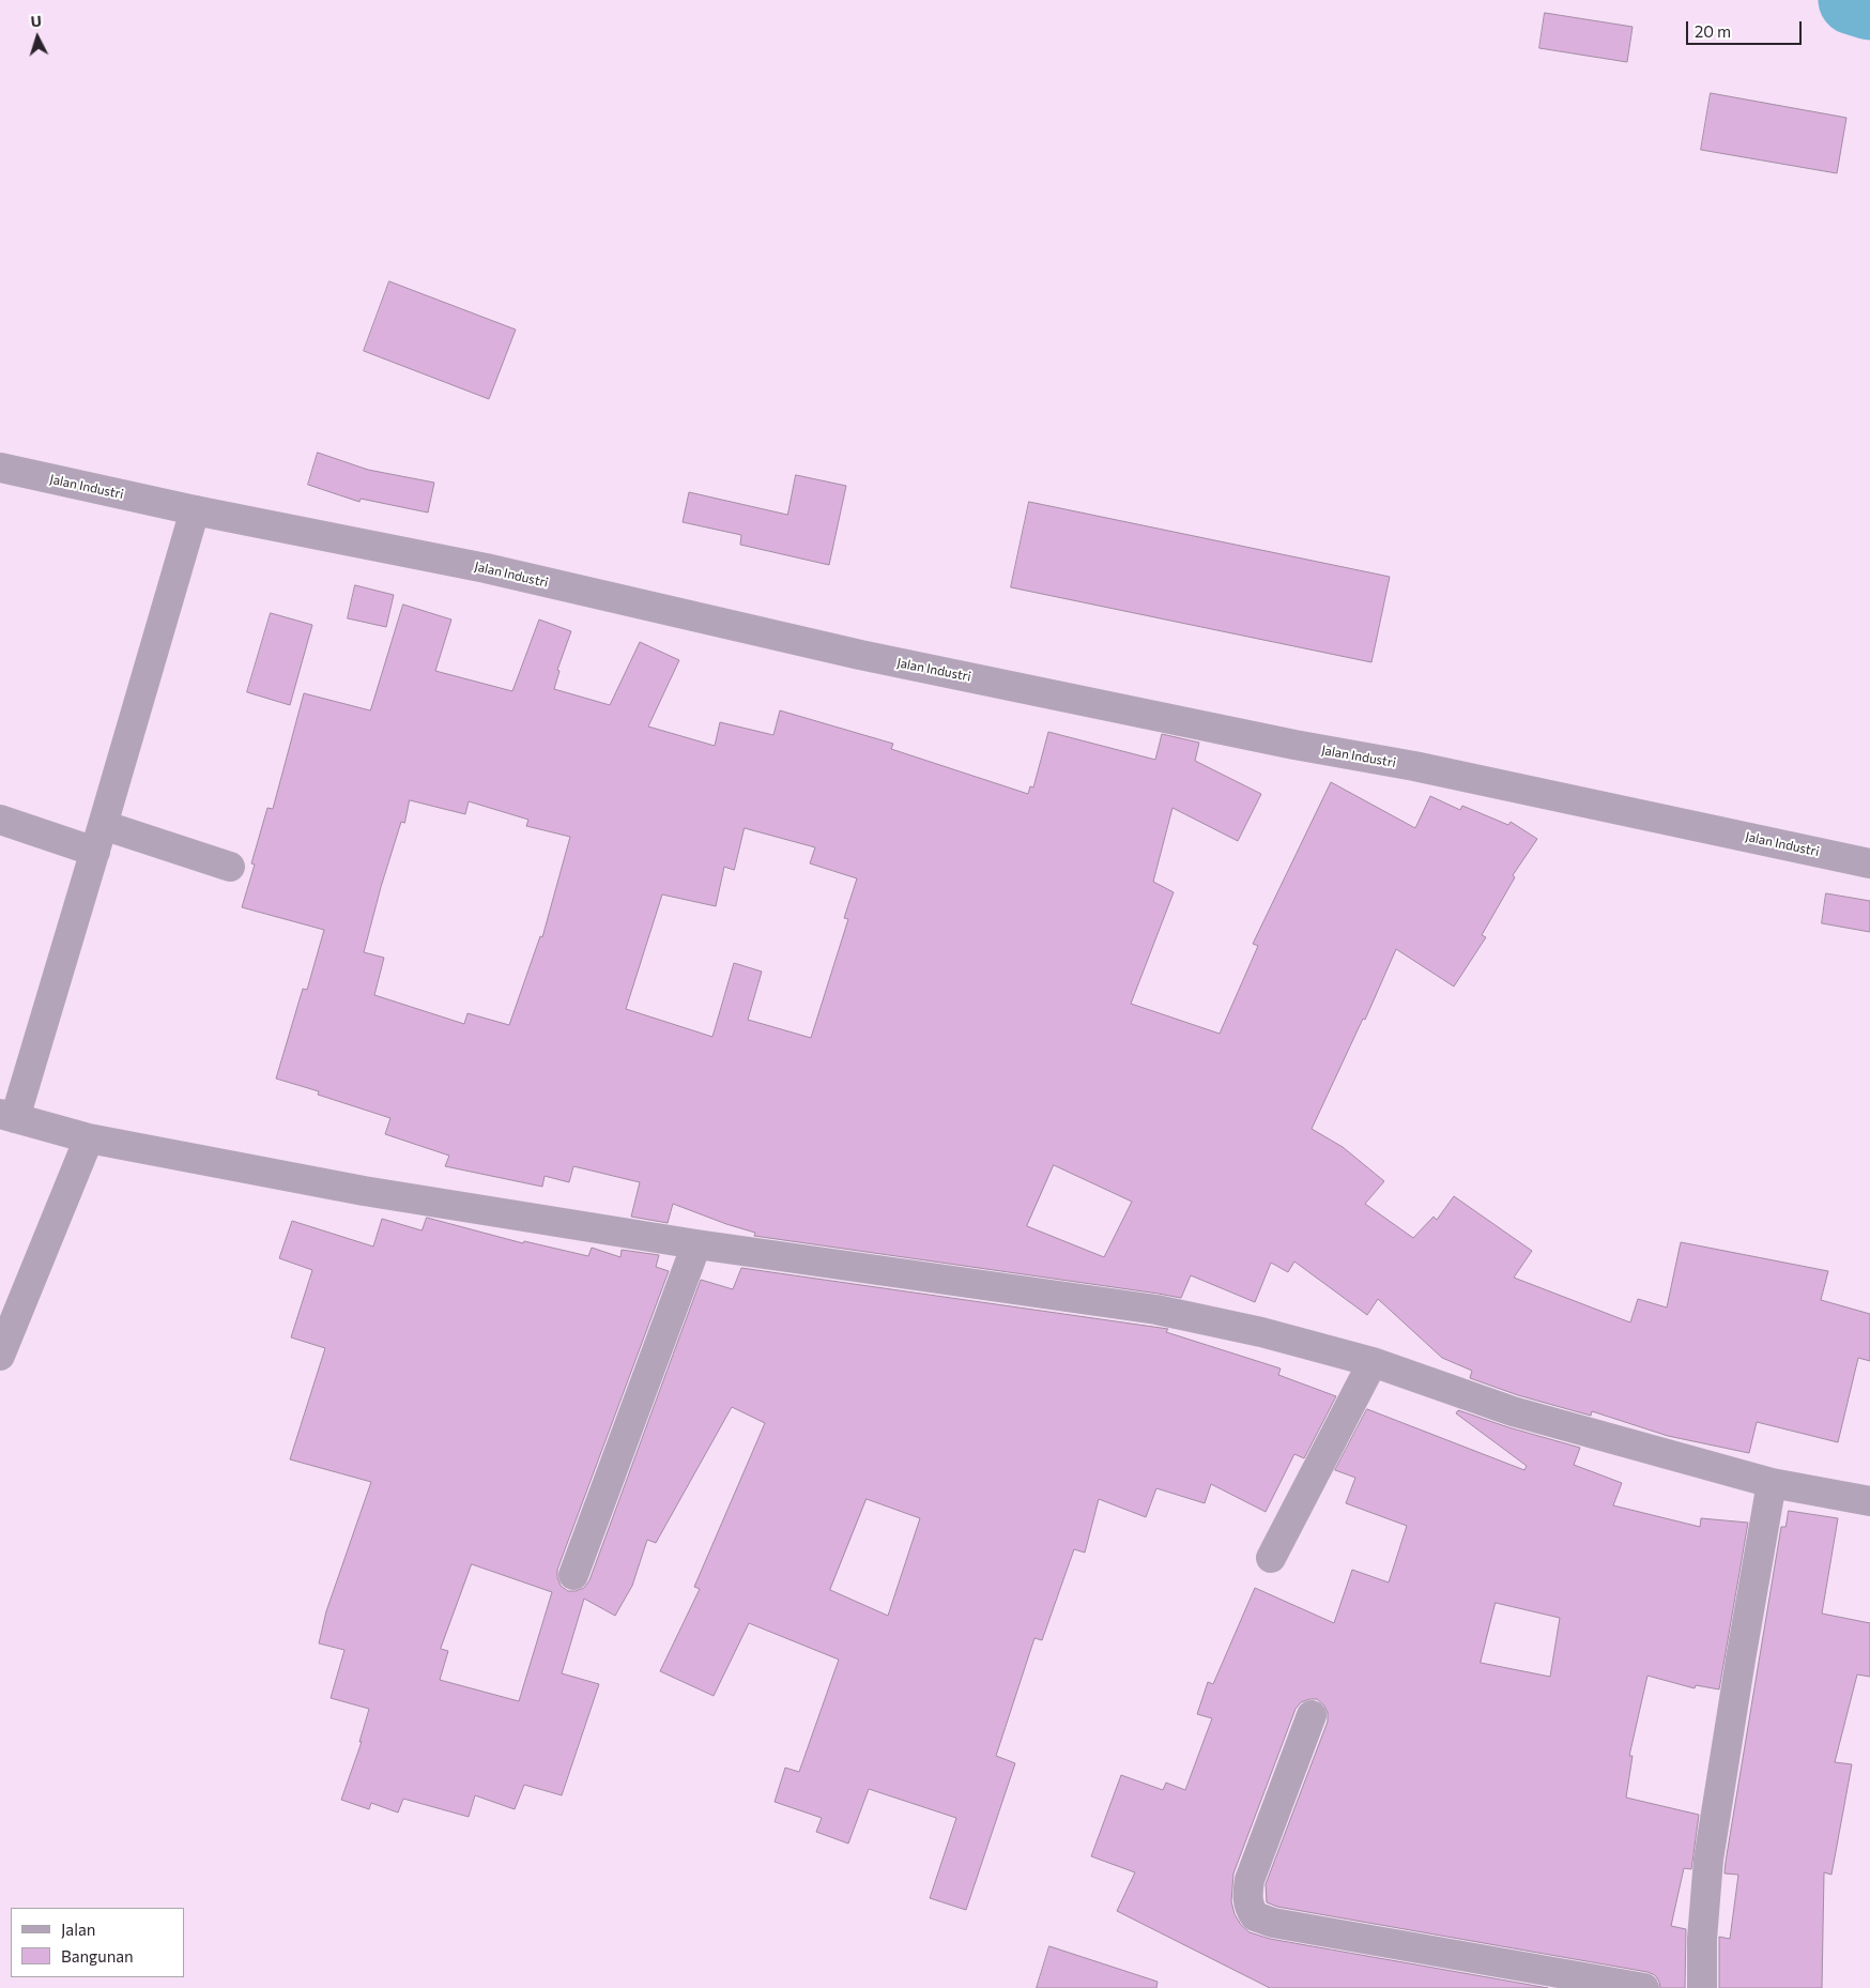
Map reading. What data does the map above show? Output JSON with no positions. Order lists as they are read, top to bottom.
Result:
{
  "streets": {
    "street": ["Jalan Industri"]
  },
  "legend": ["Jalan", "Bangunan"],
  "scale_bar": "20 m",
  "north": "top"
}
